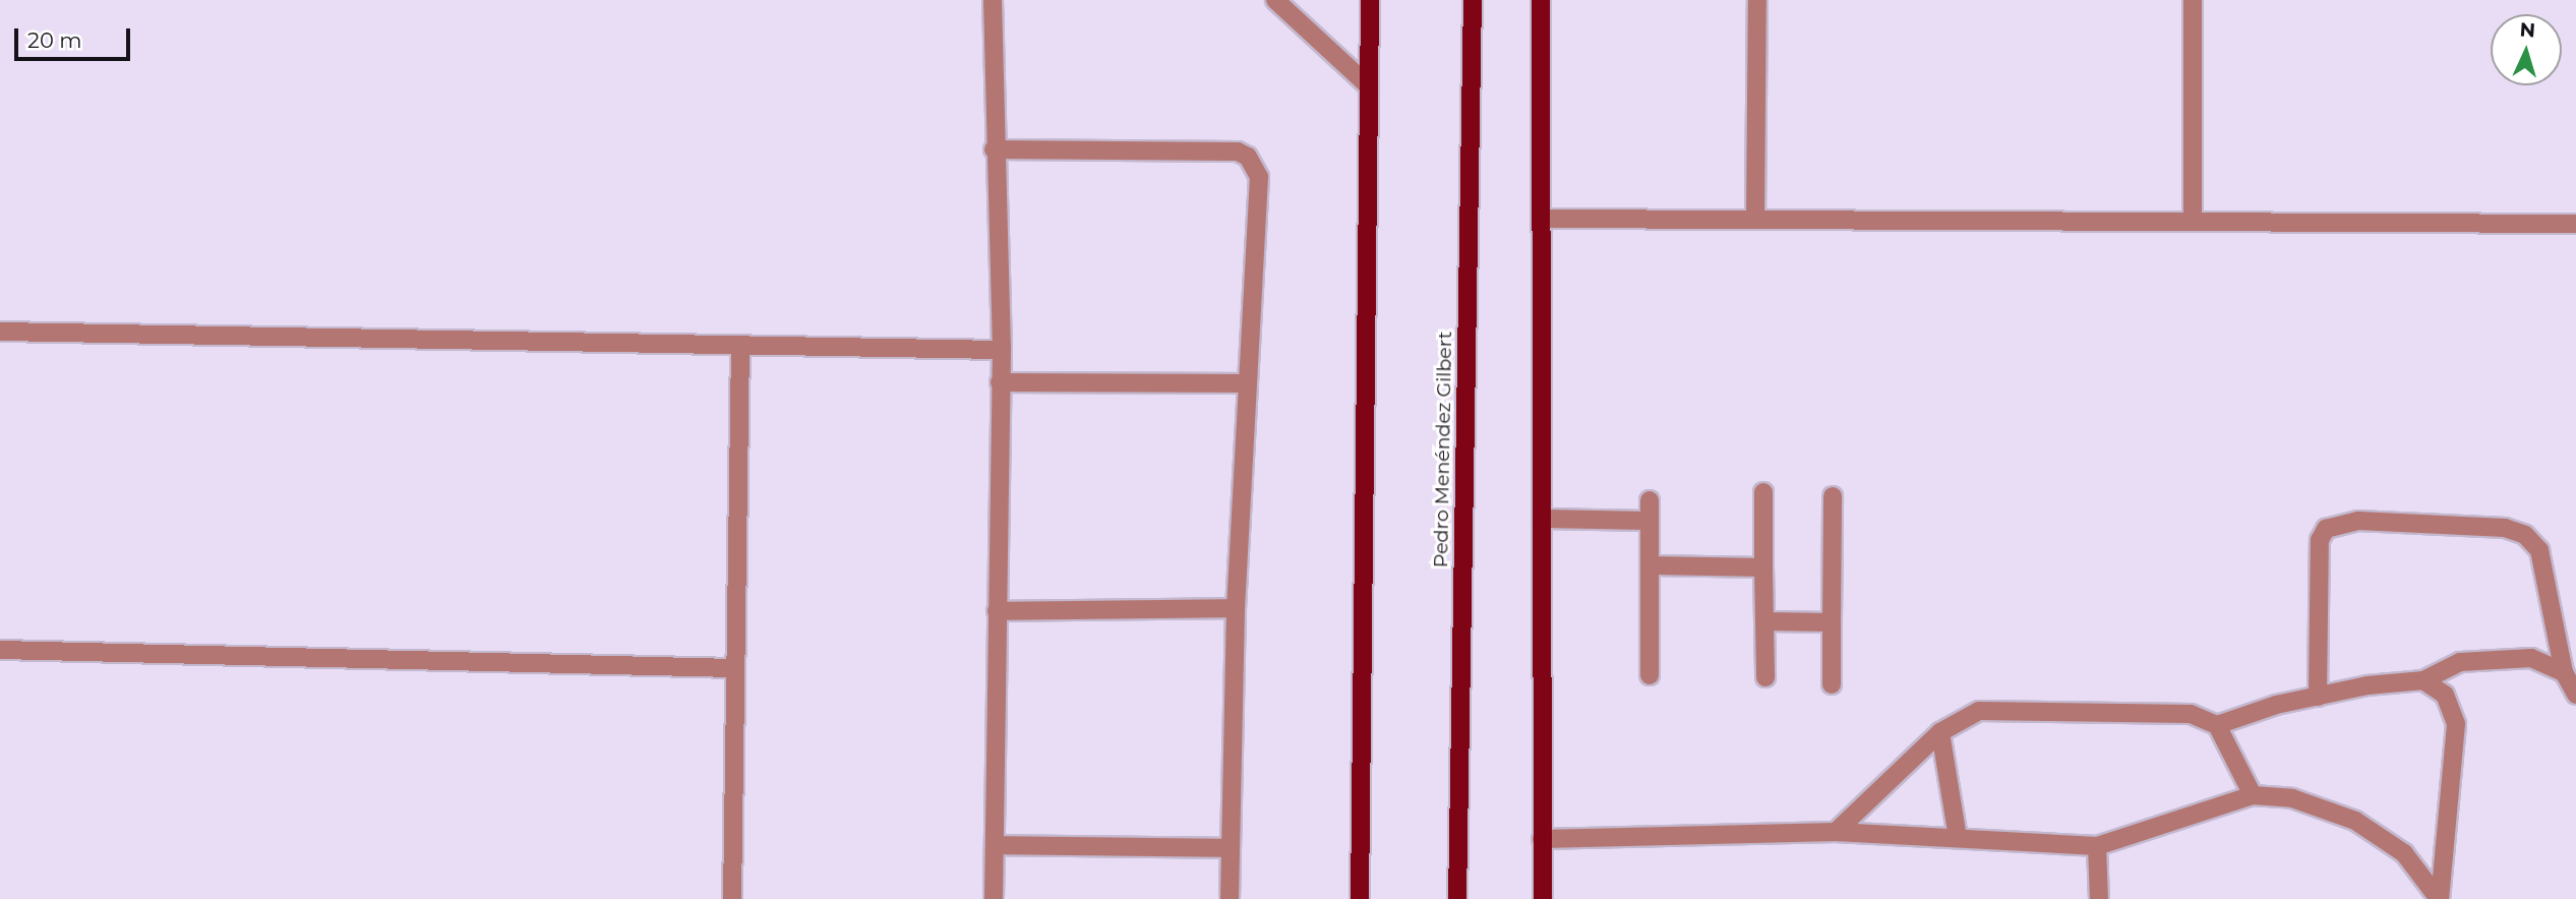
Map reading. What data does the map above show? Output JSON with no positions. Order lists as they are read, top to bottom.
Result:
{
  "streets": {
    "main road": ["Pedro Menéndez Gilbert"]
  },
  "scale_bar": "20 m",
  "north": "top"
}
